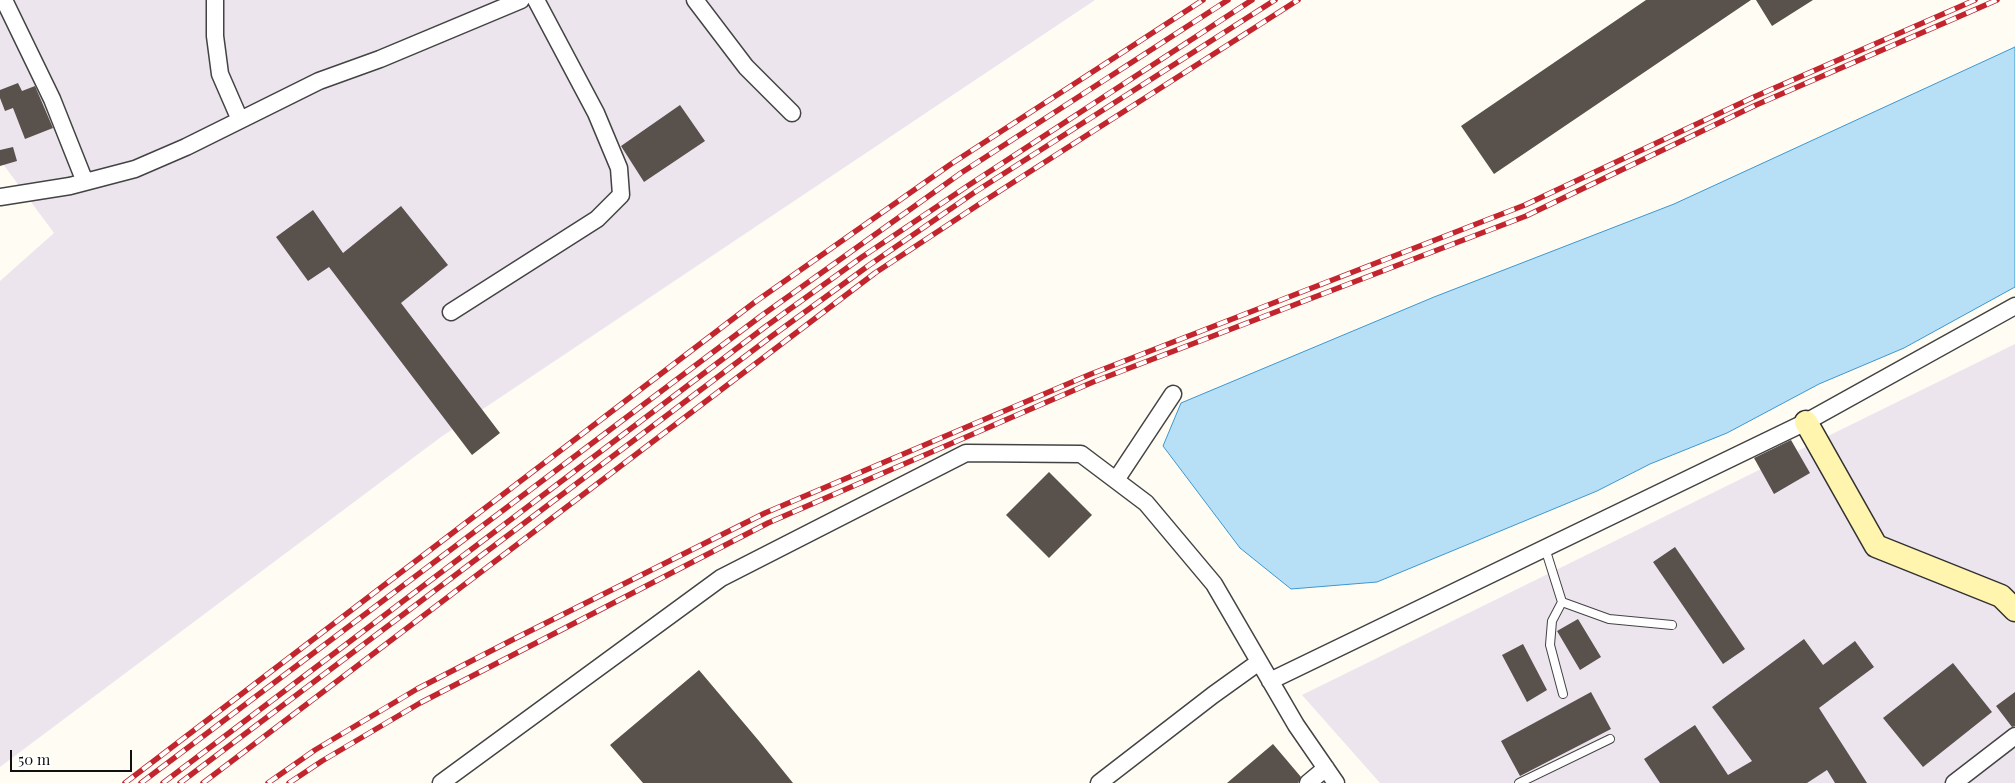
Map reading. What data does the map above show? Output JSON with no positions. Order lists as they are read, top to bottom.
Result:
{
  "scale_bar": "50 m"
}
